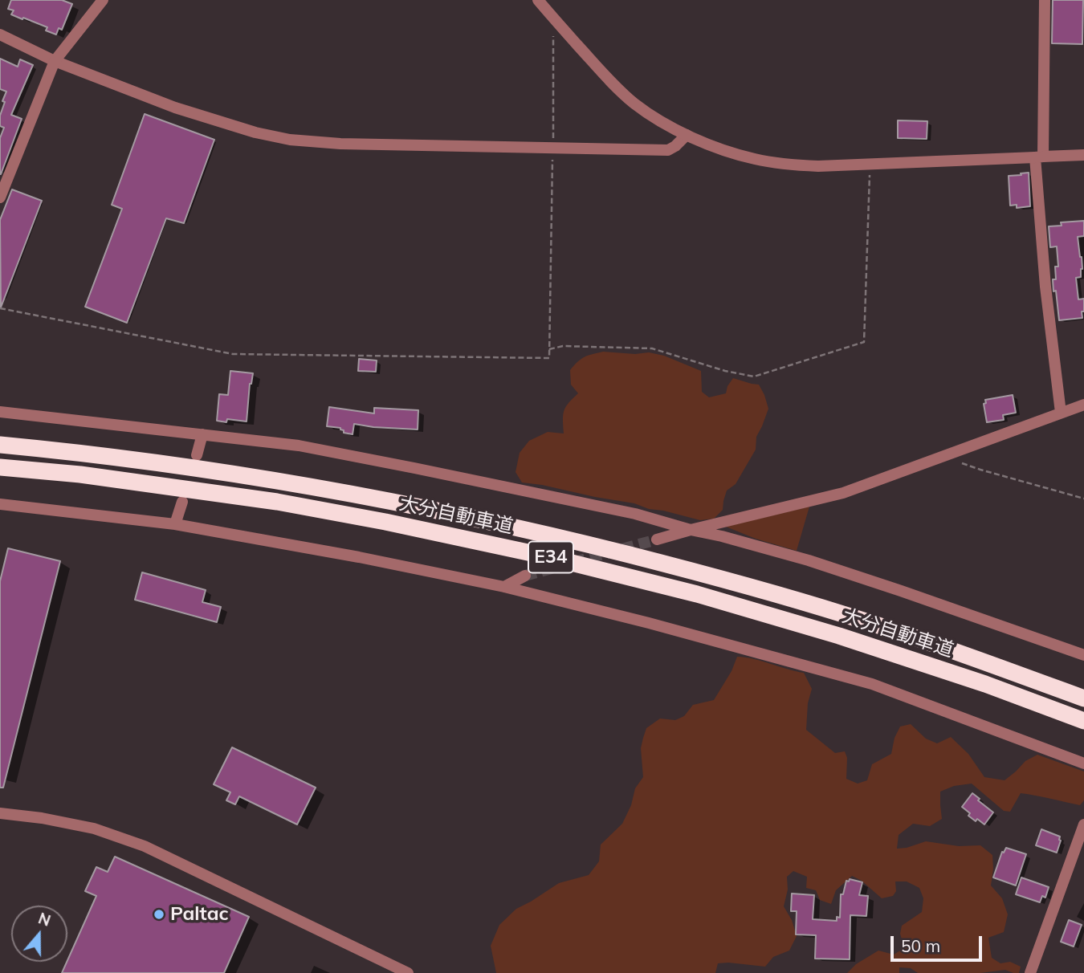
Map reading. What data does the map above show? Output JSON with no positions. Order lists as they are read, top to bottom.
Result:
{
  "streets": {
    "highway": ["大分自動車道", "E34"]
  },
  "places": ["Paltac"],
  "scale_bar": "50 m",
  "north": "top"
}
